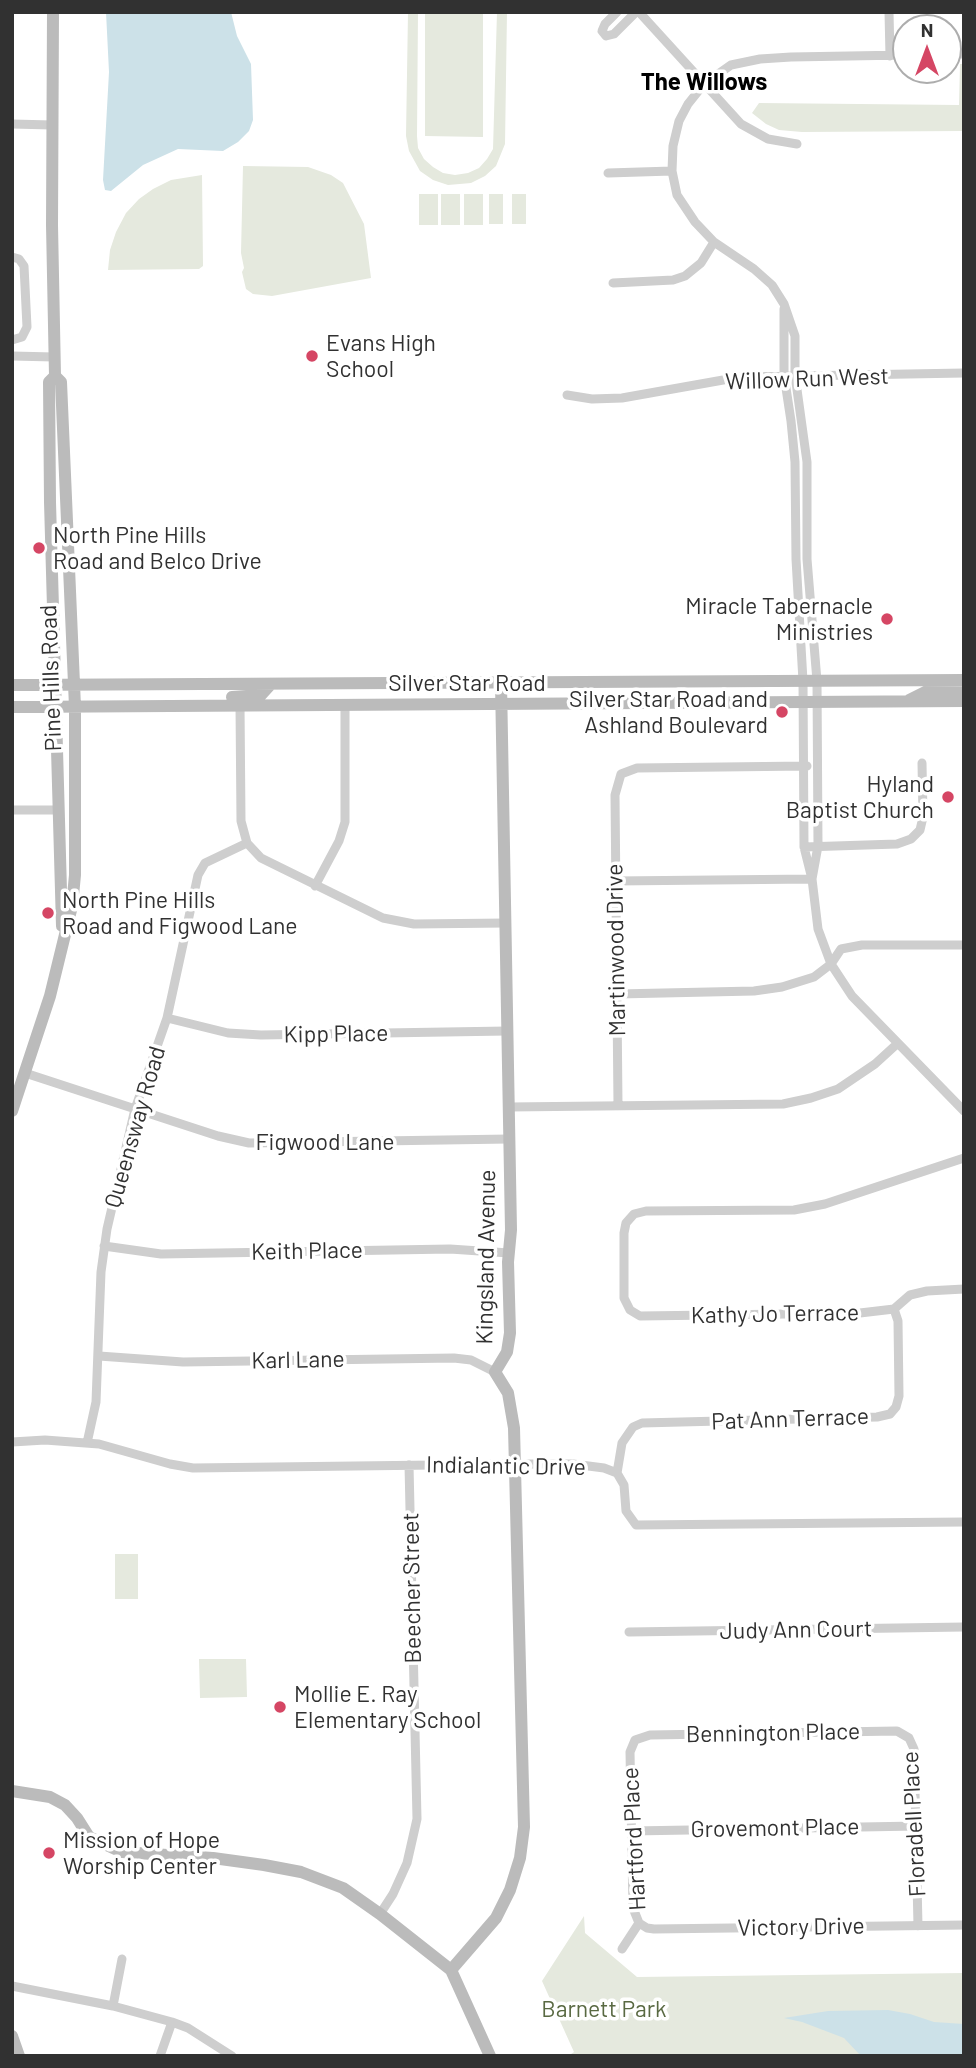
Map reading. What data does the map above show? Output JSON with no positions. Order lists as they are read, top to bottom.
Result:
{
  "streets": {
    "main road": ["Pine Hills Road", "Silver Star Road", "Kingsland Avenue"],
    "street": [
      "Willow Run West",
      "Martinwood Drive",
      "Kipp Place",
      "Queensway Road",
      "Figwood Lane",
      "Keith Place",
      "Kathy Jo Terrace",
      "Karl Lane",
      "Pat Ann Terrace",
      "Indialantic Drive",
      "Beecher Street",
      "Judy Ann Court",
      "Bennington Place",
      "Floradell Place",
      "Grovemont Place",
      "Hartford Place",
      "Victory Drive"
    ]
  },
  "crossings": [
    ["Pine Hills Road", "Silver Star Road"],
    ["Pine Hills Road", "Figwood Lane"],
    ["Silver Star Road", "Kingsland Avenue"],
    ["Kipp Place", "Queensway Road"],
    ["Kipp Place", "Kingsland Avenue"],
    ["Queensway Road", "Figwood Lane"],
    ["Queensway Road", "Keith Place"],
    ["Queensway Road", "Karl Lane"],
    ["Queensway Road", "Indialantic Drive"],
    ["Figwood Lane", "Kingsland Avenue"],
    ["Keith Place", "Kingsland Avenue"],
    ["Kingsland Avenue", "Karl Lane"],
    ["Kingsland Avenue", "Indialantic Drive"],
    ["Kathy Jo Terrace", "Pat Ann Terrace"],
    ["Pat Ann Terrace", "Indialantic Drive"],
    ["Indialantic Drive", "Beecher Street"],
    ["Bennington Place", "Floradell Place"],
    ["Bennington Place", "Hartford Place"],
    ["Floradell Place", "Grovemont Place"],
    ["Floradell Place", "Victory Drive"],
    ["Grovemont Place", "Hartford Place"],
    ["Hartford Place", "Victory Drive"]
  ],
  "districts": ["The Willows"],
  "parks": ["Barnett Park"],
  "places": [
    "Evans High School",
    "North Pine Hills Road and Belco Drive",
    "Miracle Tabernacle Ministries",
    "Silver Star Road and Ashland Boulevard",
    "Hyland Baptist Church",
    "North Pine Hills Road and Figwood Lane",
    "Mollie E. Ray Elementary School",
    "Mission of Hope Worship Center"
  ],
  "north": "top"
}
